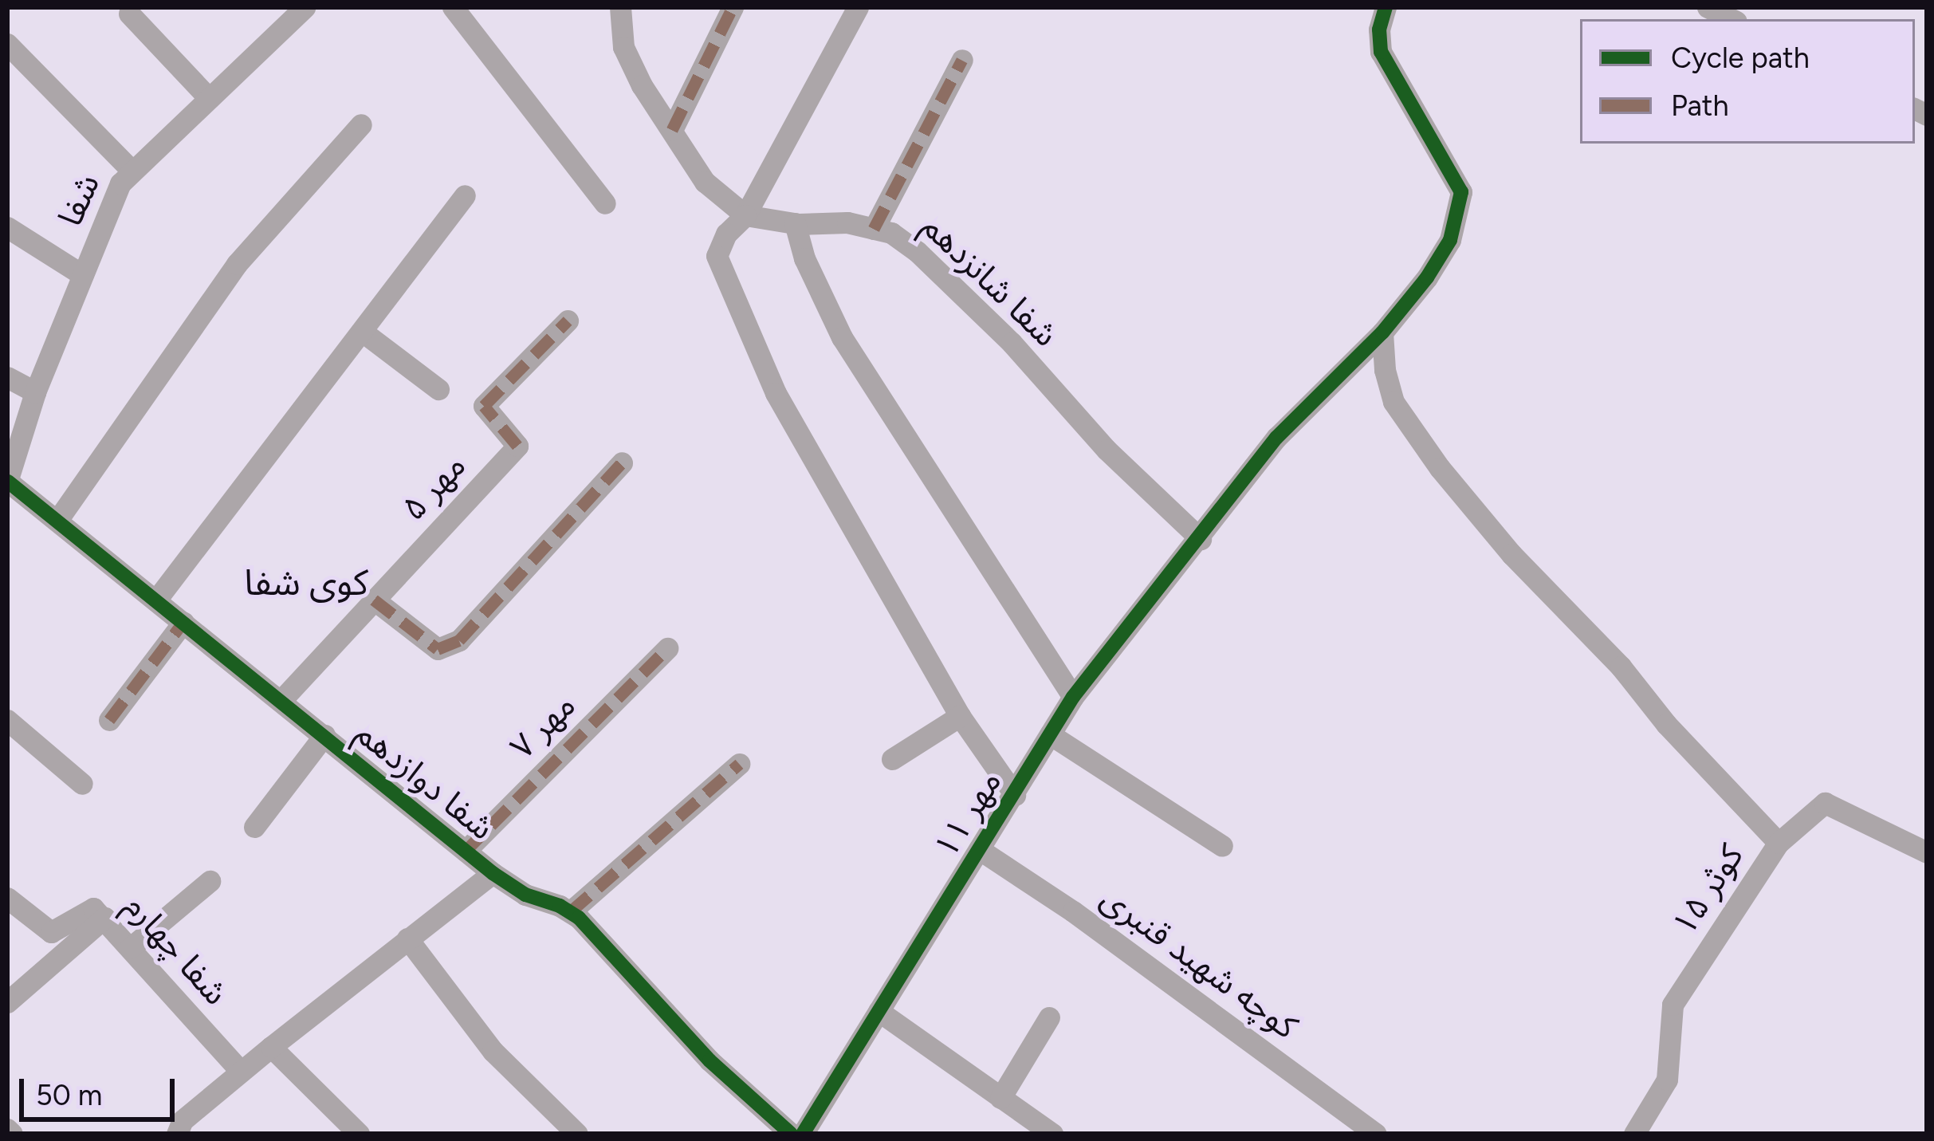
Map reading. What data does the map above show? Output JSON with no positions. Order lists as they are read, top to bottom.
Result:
{
  "streets": {
    "street": [
      "شفا",
      "شفا شانزدهم",
      "مهر ۵",
      "مهر ۷",
      "شفا دوازدهم",
      "مهر ۱۱",
      "کوثر ۱۵",
      "شفا چهارم",
      "کوچه شهید قنبری"
    ]
  },
  "crossings": [
    ["شفا", "شفا دوازدهم"],
    ["شفا شانزدهم", "مهر ۱۱"],
    ["مهر ۵", "شفا دوازدهم"],
    ["مهر ۷", "شفا دوازدهم"],
    ["مهر ۱۱", "کوچه شهید قنبری"]
  ],
  "districts": ["کوی شفا"],
  "legend": ["Cycle path", "Path"],
  "scale_bar": "50 m"
}
